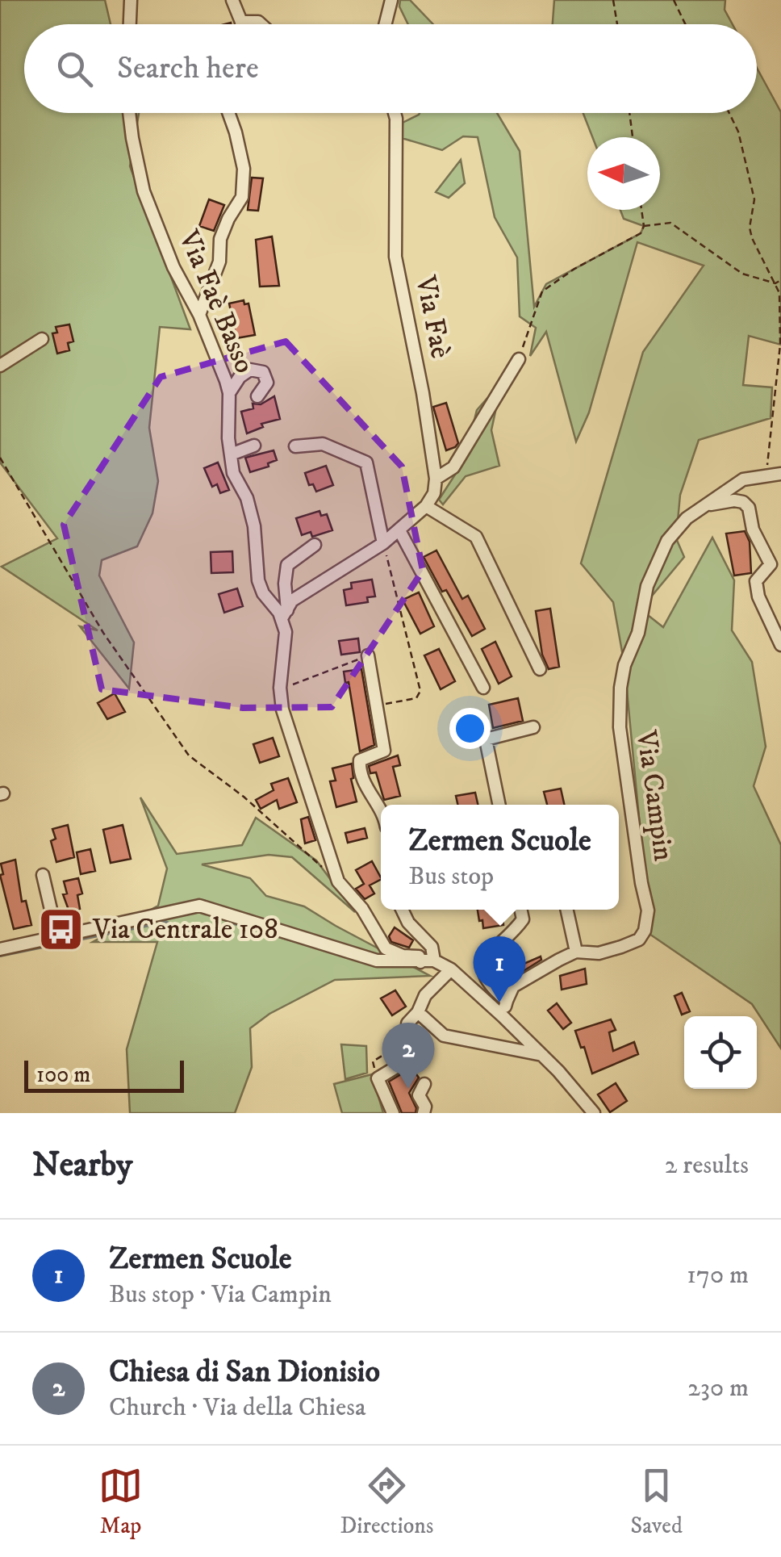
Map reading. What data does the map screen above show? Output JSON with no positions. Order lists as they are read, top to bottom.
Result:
{
  "streets": {
    "street": ["Via Faè Basso", "Via Faè", "Via Campin"]
  },
  "crossings": [
    ["Via Faè Basso", "Via Faè"]
  ],
  "places": {
    "bus stop": ["Via Centrale 108"]
  },
  "scale_bar": "100 m",
  "north": "left",
  "page": {
    "search": "Search here",
    "popup": ["Zermen Scuole", "Bus stop"],
    "pins": ["1", "2"],
    "scale": "100 m",
    "heading": ["Nearby", "2 results"],
    "list": [
      {
        "mark": "1",
        "name": "Zermen Scuole",
        "note": "Bus stop · Via Campin",
        "value": "170 m"
      },
      {
        "mark": "2",
        "name": "Chiesa di San Dionisio",
        "note": "Church · Via della Chiesa",
        "value": "230 m"
      }
    ],
    "nav": ["Map", "Directions", "Saved"]
  }
}
